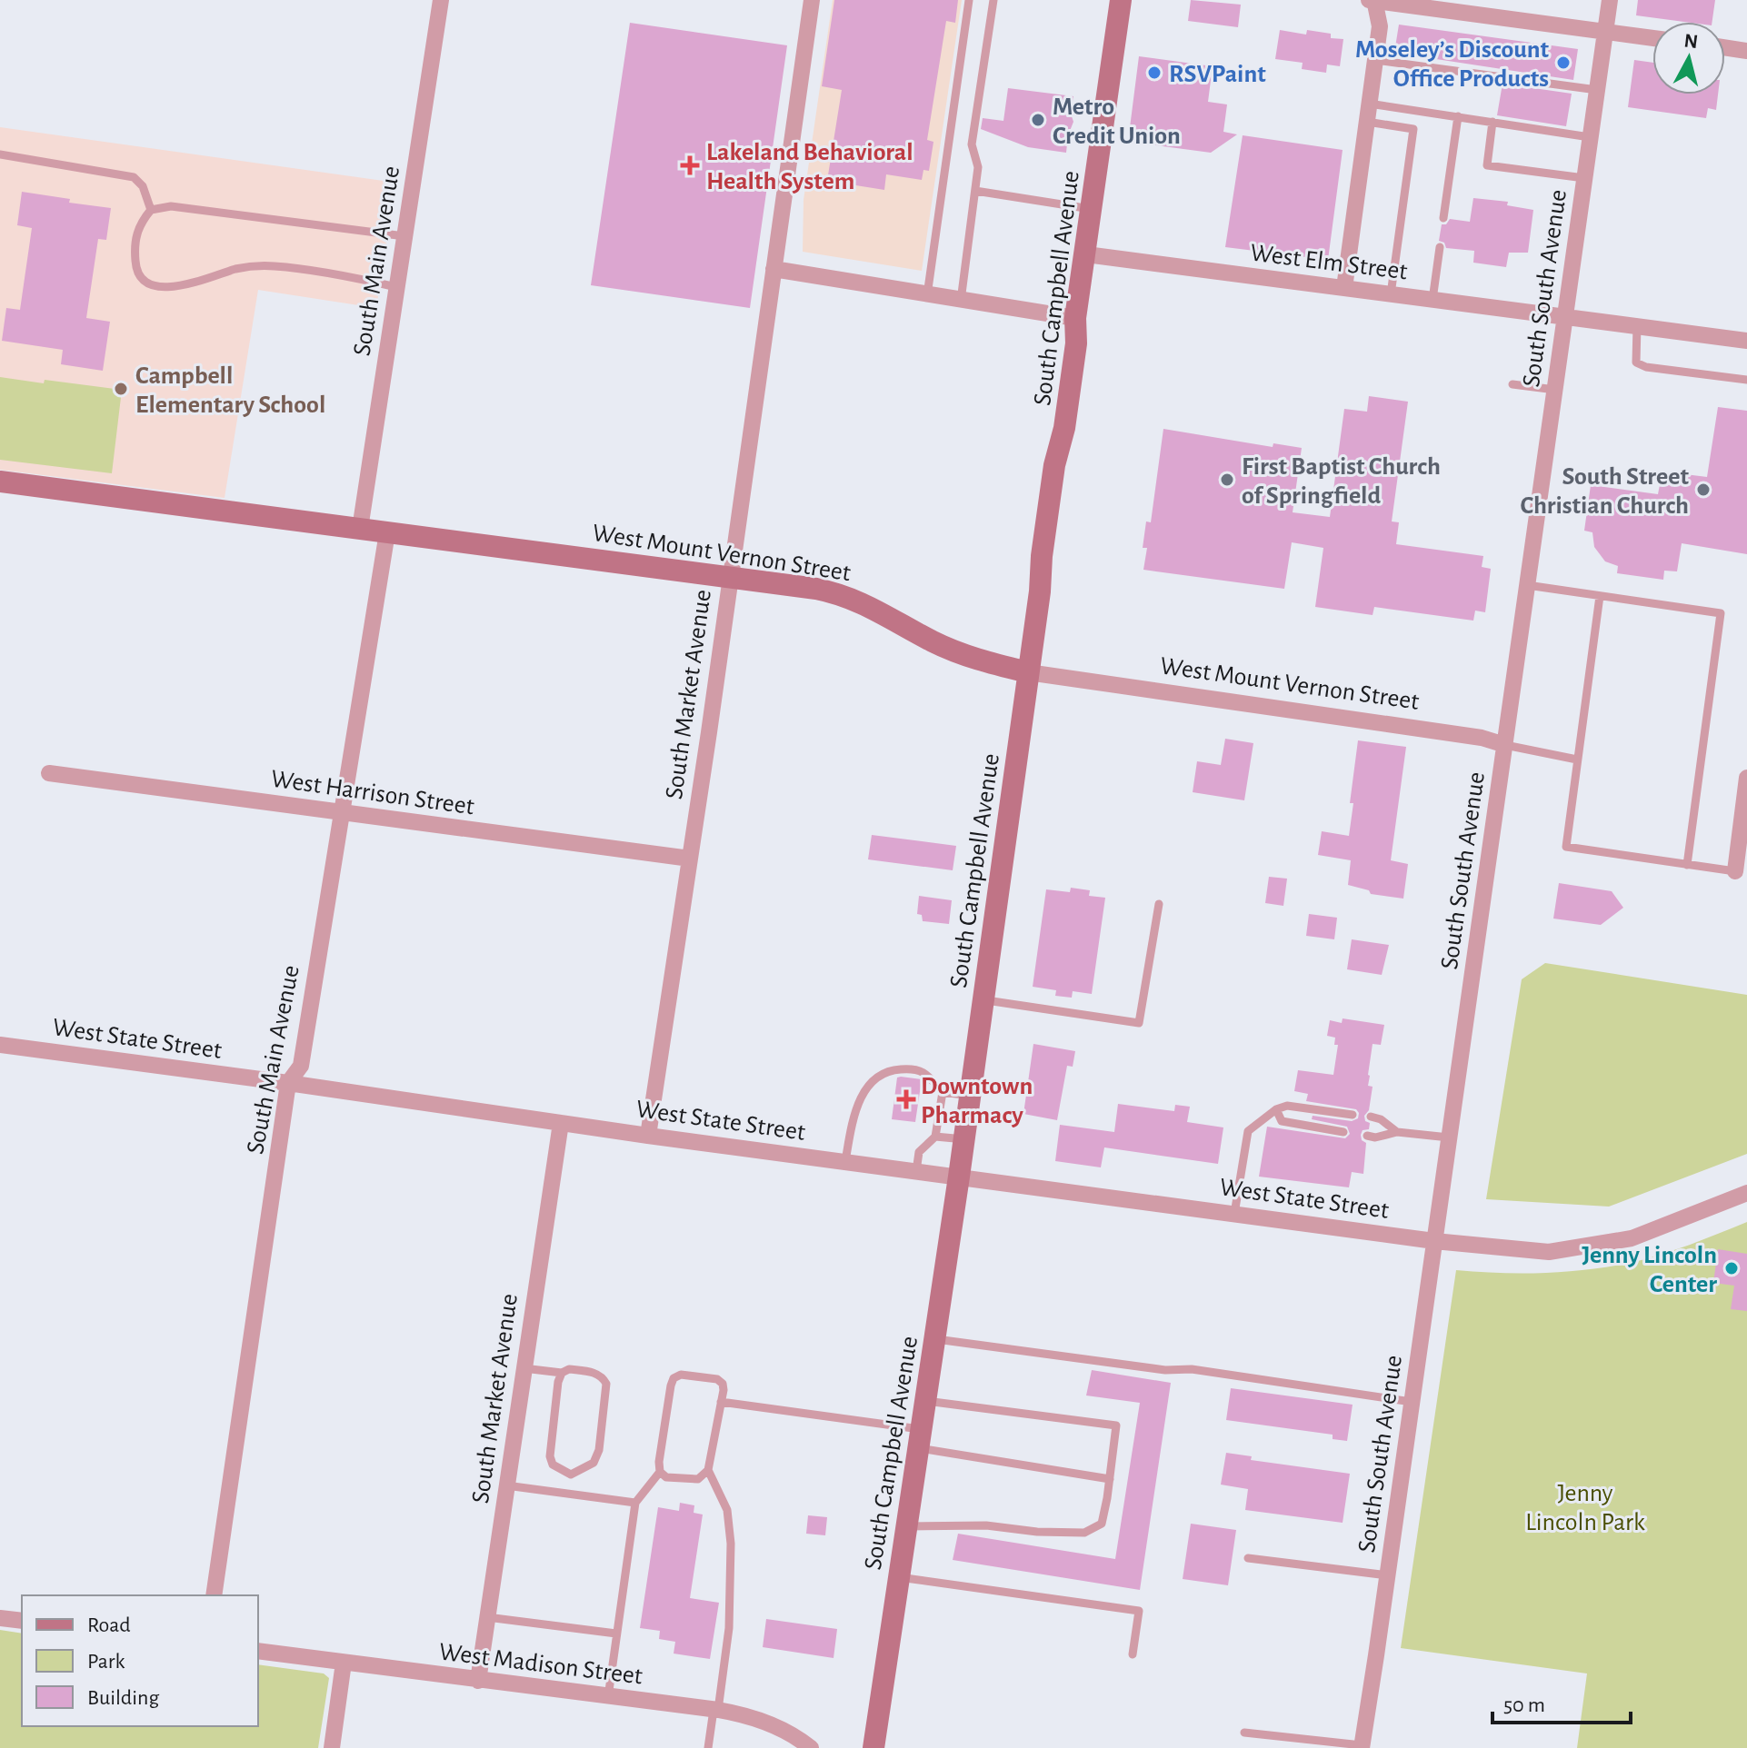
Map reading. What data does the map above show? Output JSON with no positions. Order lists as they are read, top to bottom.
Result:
{
  "streets": {
    "main road": ["South Campbell Avenue", "West Mount Vernon Street"],
    "street": [
      "South Main Avenue",
      "West Elm Street",
      "South South Avenue",
      "South Market Avenue",
      "West Harrison Street",
      "West State Street",
      "West Madison Street"
    ]
  },
  "crossings": [
    ["South Main Avenue", "West Mount Vernon Street"],
    ["South Main Avenue", "West Harrison Street"],
    ["South Main Avenue", "West State Street"],
    ["West Elm Street", "South Campbell Avenue"],
    ["West Elm Street", "South South Avenue"],
    ["South Campbell Avenue", "West Mount Vernon Street"],
    ["South Campbell Avenue", "West State Street"],
    ["South South Avenue", "West Mount Vernon Street"],
    ["South South Avenue", "West State Street"],
    ["West Mount Vernon Street", "South Market Avenue"],
    ["South Market Avenue", "West Harrison Street"],
    ["South Market Avenue", "West State Street"],
    ["South Market Avenue", "West Madison Street"]
  ],
  "parks": ["Jenny Lincoln Park"],
  "places": {
    "other": [
      "Moseley’s Discount Office Products",
      "RSVPaint",
      "Metro Credit Union",
      "Campbell Elementary School",
      "First Baptist Church of Springfield",
      "South Street Christian Church",
      "Jenny Lincoln Center"
    ],
    "health": ["Lakeland Behavioral Health System", "Downtown Pharmacy"]
  },
  "legend": ["Road", "Park", "Building"],
  "scale_bar": "50 m",
  "north": "top"
}
